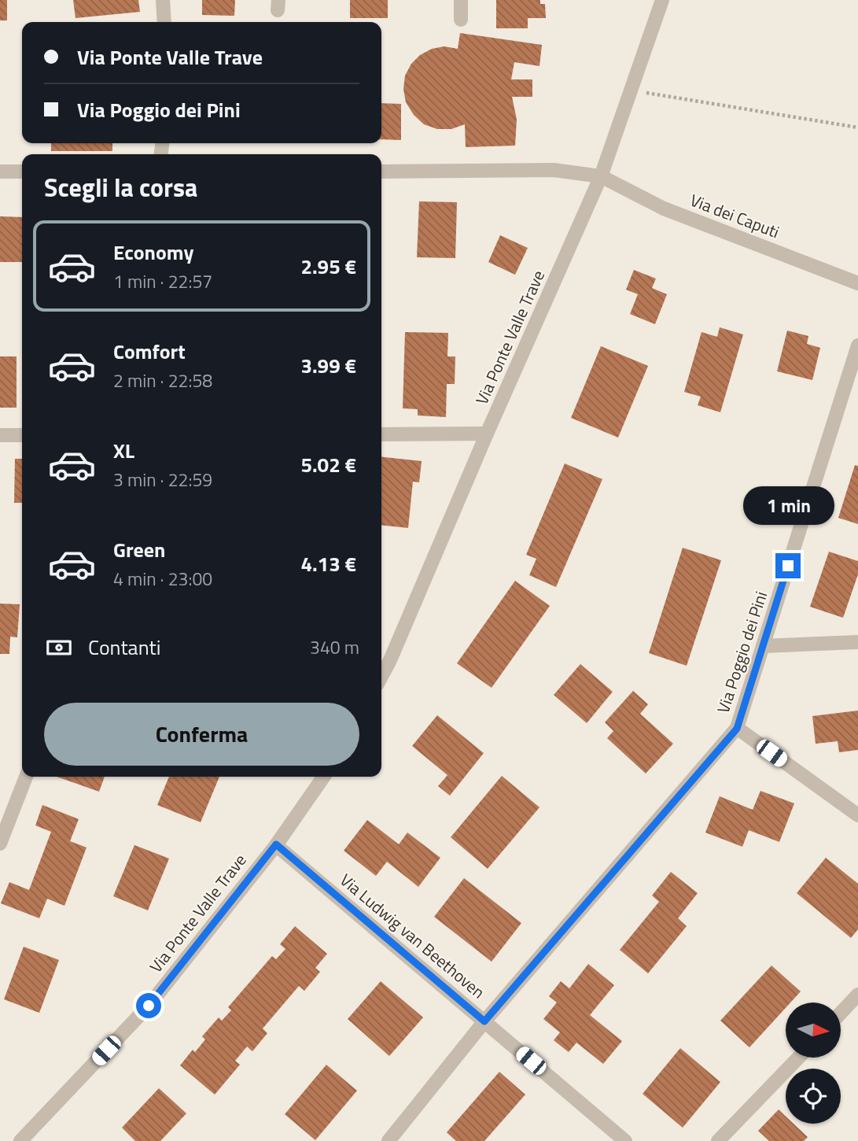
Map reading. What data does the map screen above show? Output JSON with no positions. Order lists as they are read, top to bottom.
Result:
{
  "streets": {
    "street": [
      "Via dei Caputi",
      "Via Ponte Valle Trave",
      "Via Poggio dei Pini",
      "Via Ludwig van Beethoven"
    ]
  },
  "crossings": [
    ["Via dei Caputi", "Via Ponte Valle Trave"],
    ["Via Ponte Valle Trave", "Via Ludwig van Beethoven"],
    ["Via Poggio dei Pini", "Via Ludwig van Beethoven"]
  ],
  "north": "right",
  "page": {
    "banner": ["Via Ponte Valle Trave", "Via Poggio dei Pini"],
    "heading": "Scegli la corsa",
    "list": [
      {
        "name": "Economy",
        "note": "1 min · 22:57",
        "value": "2.95 €"
      },
      {
        "name": "Comfort",
        "note": "2 min · 22:58",
        "value": "3.99 €"
      },
      {
        "name": "XL",
        "note": "3 min · 22:59",
        "value": "5.02 €"
      },
      {
        "name": "Green",
        "note": "4 min · 23:00",
        "value": "4.13 €"
      }
    ],
    "bubble": "1 min",
    "pay": ["Contanti", "340 m"],
    "buttons": "Conferma"
  }
}
